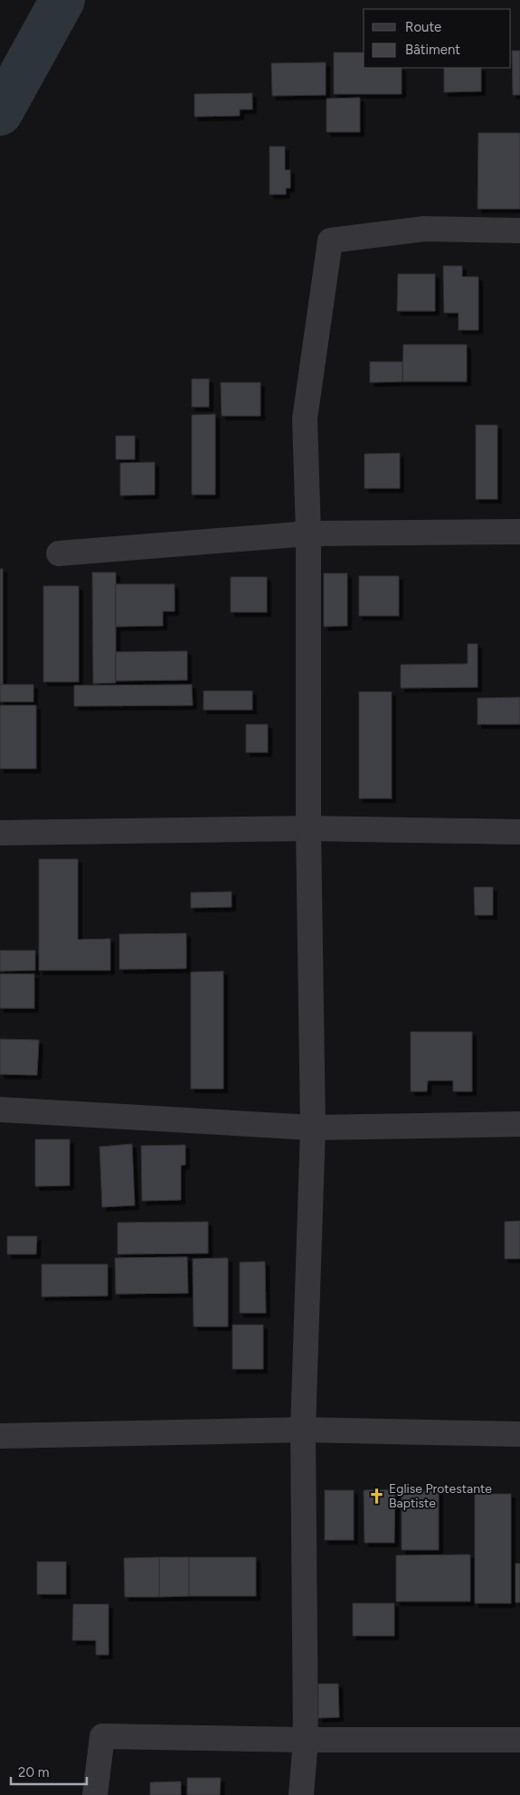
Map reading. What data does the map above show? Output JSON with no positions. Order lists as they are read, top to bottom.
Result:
{
  "places": {
    "church": ["Eglise Protestante Baptiste"]
  },
  "legend": ["Route", "Bâtiment"],
  "scale_bar": "20 m"
}
